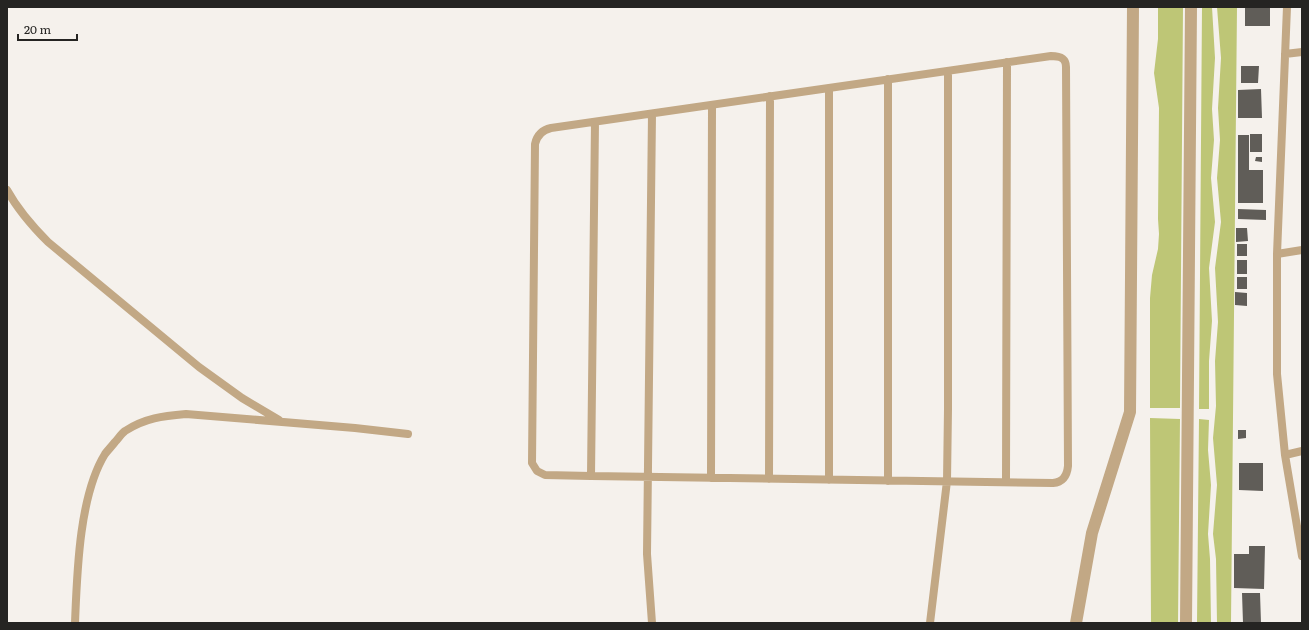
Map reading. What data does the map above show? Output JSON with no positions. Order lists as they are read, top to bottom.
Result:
{
  "scale_bar": "20 m"
}
